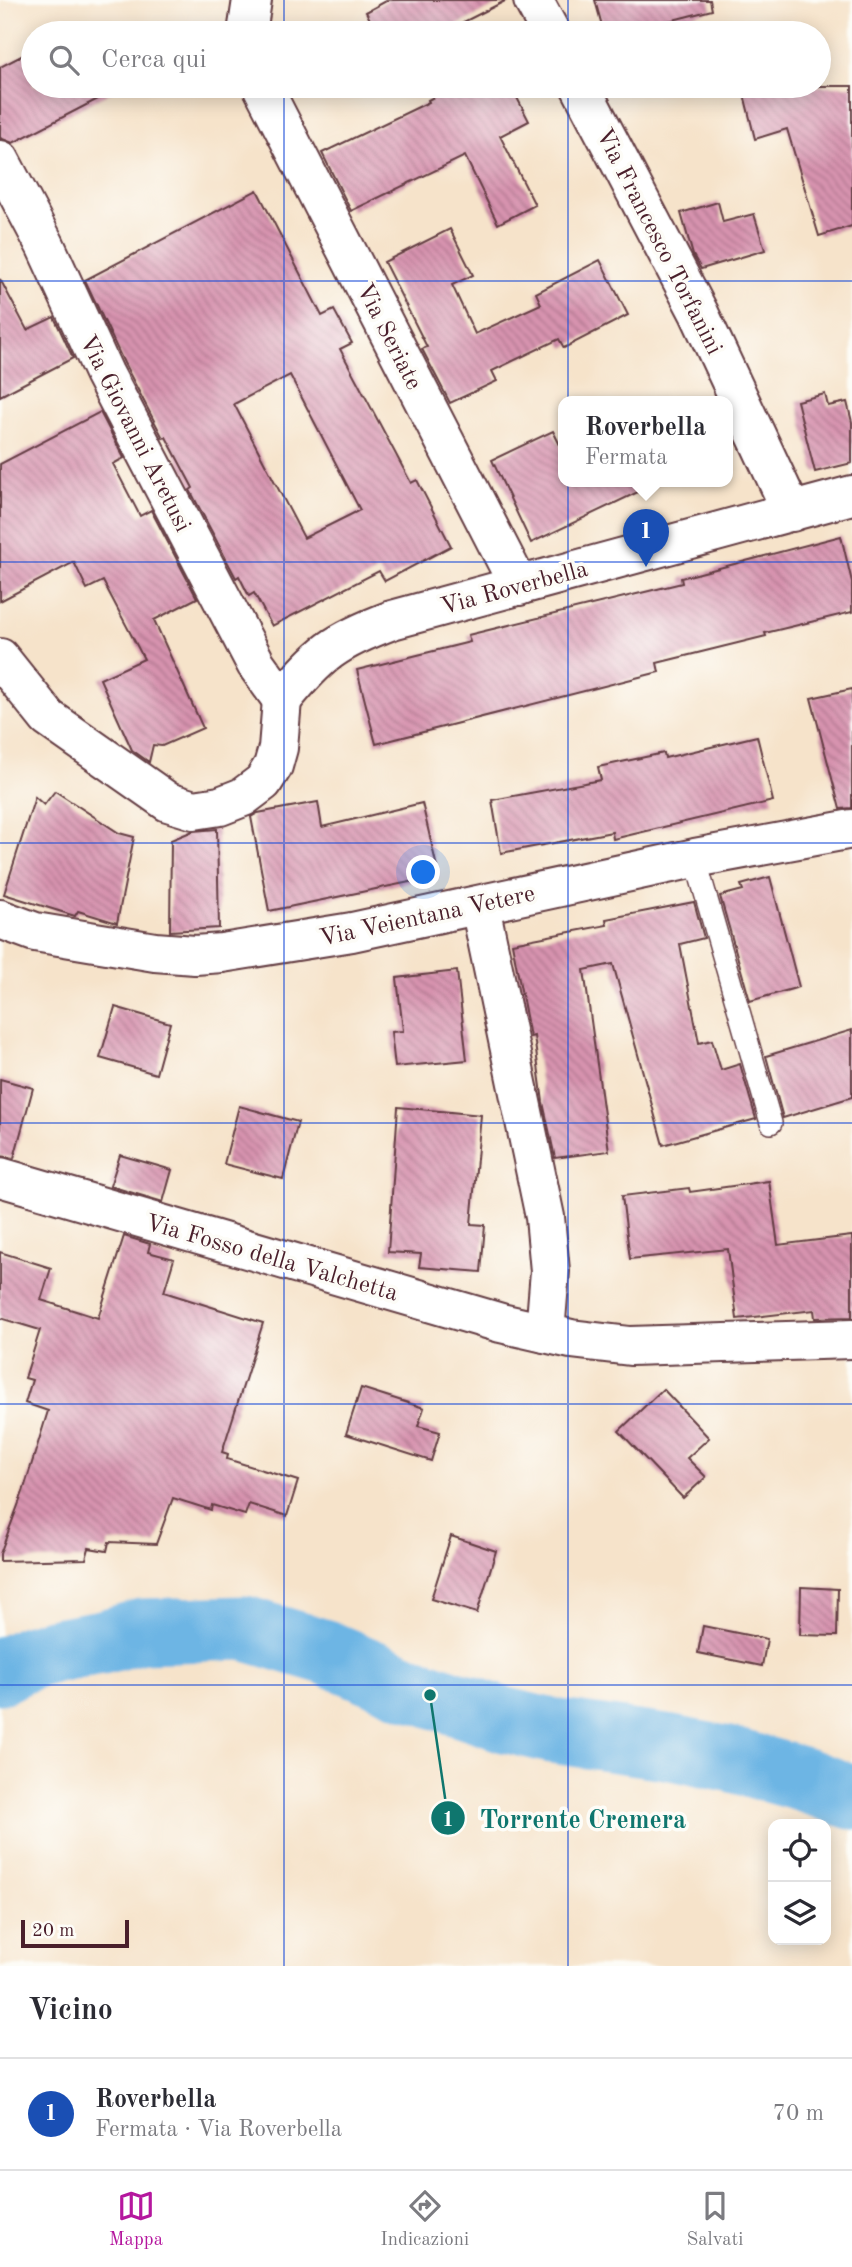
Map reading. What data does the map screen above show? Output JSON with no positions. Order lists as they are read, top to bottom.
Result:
{
  "streets": {
    "street": [
      "Via Francesco Torfanini",
      "Via Seriate",
      "Via Giovanni Aretusi",
      "Via Roverbella",
      "Via Veientana Vetere",
      "Via Fosso della Valchetta"
    ]
  },
  "crossings": [
    ["Via Francesco Torfanini", "Via Roverbella"],
    ["Via Seriate", "Via Roverbella"],
    ["Via Giovanni Aretusi", "Via Roverbella"]
  ],
  "places": ["Torrente Cremera"],
  "scale_bar": "20 m",
  "page": {
    "search": "Cerca qui",
    "popup": ["Roverbella", "Fermata"],
    "pins": "1",
    "scale": "20 m",
    "heading": "Vicino",
    "list": [
      {
        "mark": "1",
        "name": "Roverbella",
        "note": "Fermata · Via Roverbella",
        "value": "70 m"
      }
    ],
    "nav": ["Mappa", "Indicazioni", "Salvati"]
  }
}
